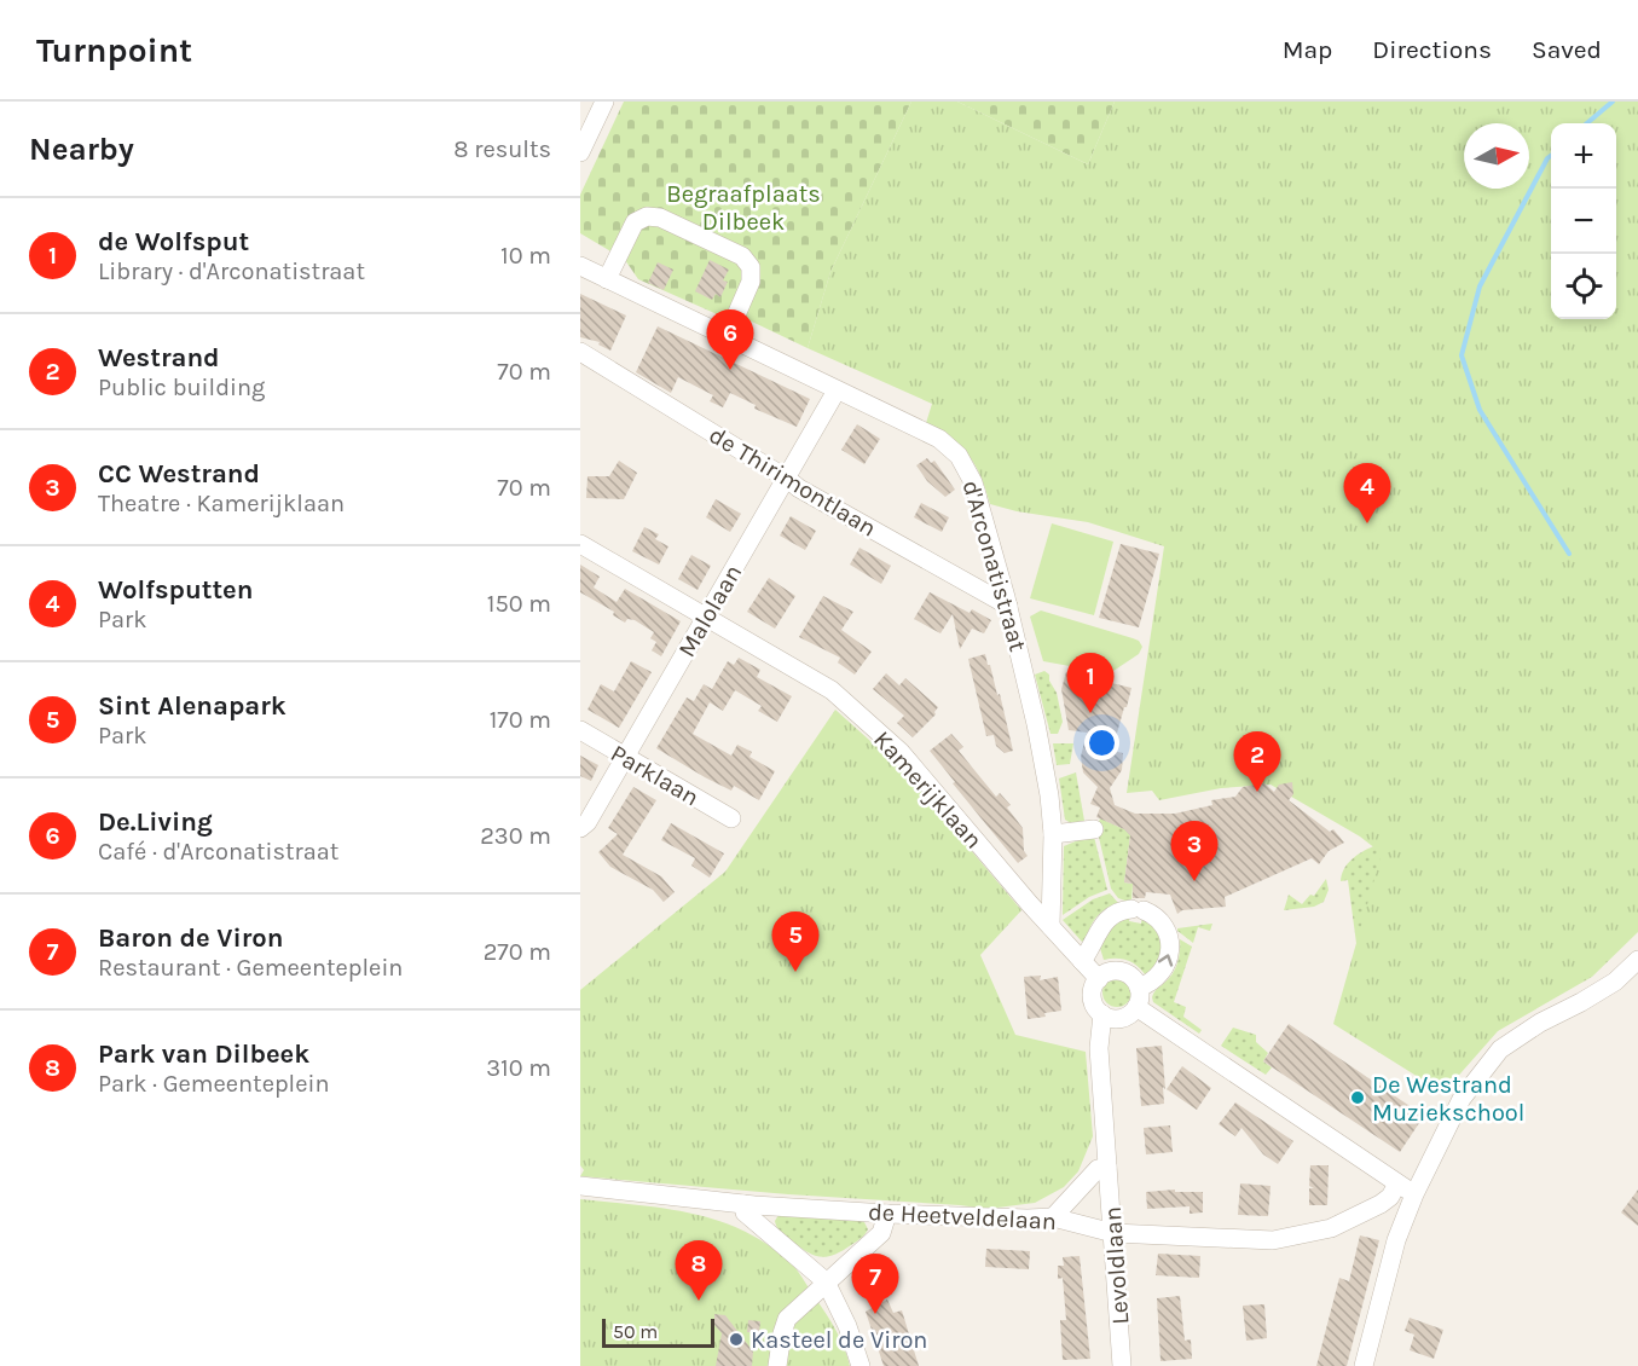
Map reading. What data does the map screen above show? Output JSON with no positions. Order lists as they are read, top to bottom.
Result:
{
  "streets": {
    "street": [
      "de Thirimontlaan",
      "d'Arconatistraat",
      "Malolaan",
      "Parklaan",
      "Kamerijklaan",
      "de Heetveldelaan",
      "Levoldlaan"
    ]
  },
  "crossings": [
    ["de Thirimontlaan", "d'Arconatistraat"],
    ["de Thirimontlaan", "Malolaan"],
    ["d'Arconatistraat", "Malolaan"],
    ["d'Arconatistraat", "Kamerijklaan"],
    ["Malolaan", "Parklaan"],
    ["Malolaan", "Kamerijklaan"],
    ["Kamerijklaan", "Levoldlaan"],
    ["de Heetveldelaan", "Levoldlaan"]
  ],
  "parks": ["Begraafplaats Dilbeek"],
  "places": ["De Westrand Muziekschool", "Kasteel de Viron"],
  "scale_bar": "50 m",
  "north": "right",
  "page": {
    "header": "Turnpoint",
    "nav": ["Map", "Directions", "Saved"],
    "heading": ["Nearby", "8 results"],
    "map_buttons": ["+", "−"],
    "list": [
      {
        "mark": "1",
        "name": "de Wolfsput",
        "note": "Library · d'Arconatistraat",
        "value": "10 m"
      },
      {
        "mark": "2",
        "name": "Westrand",
        "note": "Public building",
        "value": "70 m"
      },
      {
        "mark": "3",
        "name": "CC Westrand",
        "note": "Theatre · Kamerijklaan",
        "value": "70 m"
      },
      {
        "mark": "4",
        "name": "Wolfsputten",
        "note": "Park",
        "value": "150 m"
      },
      {
        "mark": "5",
        "name": "Sint Alenapark",
        "note": "Park",
        "value": "170 m"
      },
      {
        "mark": "6",
        "name": "De.Living",
        "note": "Café · d'Arconatistraat",
        "value": "230 m"
      },
      {
        "mark": "7",
        "name": "Baron de Viron",
        "note": "Restaurant · Gemeenteplein",
        "value": "270 m"
      },
      {
        "mark": "8",
        "name": "Park van Dilbeek",
        "note": "Park · Gemeenteplein",
        "value": "310 m"
      }
    ],
    "pins": [
      "6",
      "4",
      "1",
      "2",
      "3",
      "5",
      "8",
      "7"
    ],
    "scale": "50 m"
  }
}
